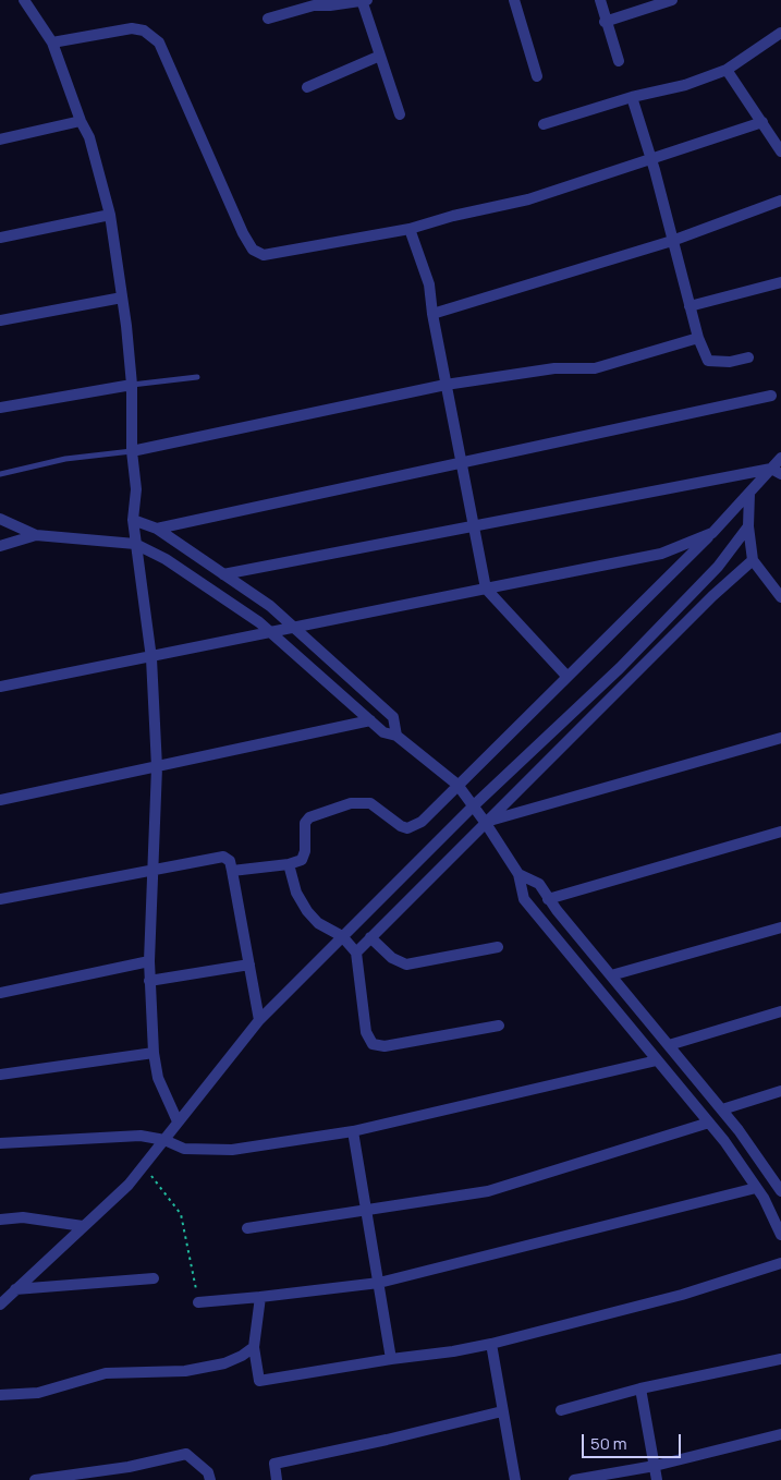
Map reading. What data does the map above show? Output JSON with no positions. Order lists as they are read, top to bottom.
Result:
{
  "scale_bar": "50 m"
}
